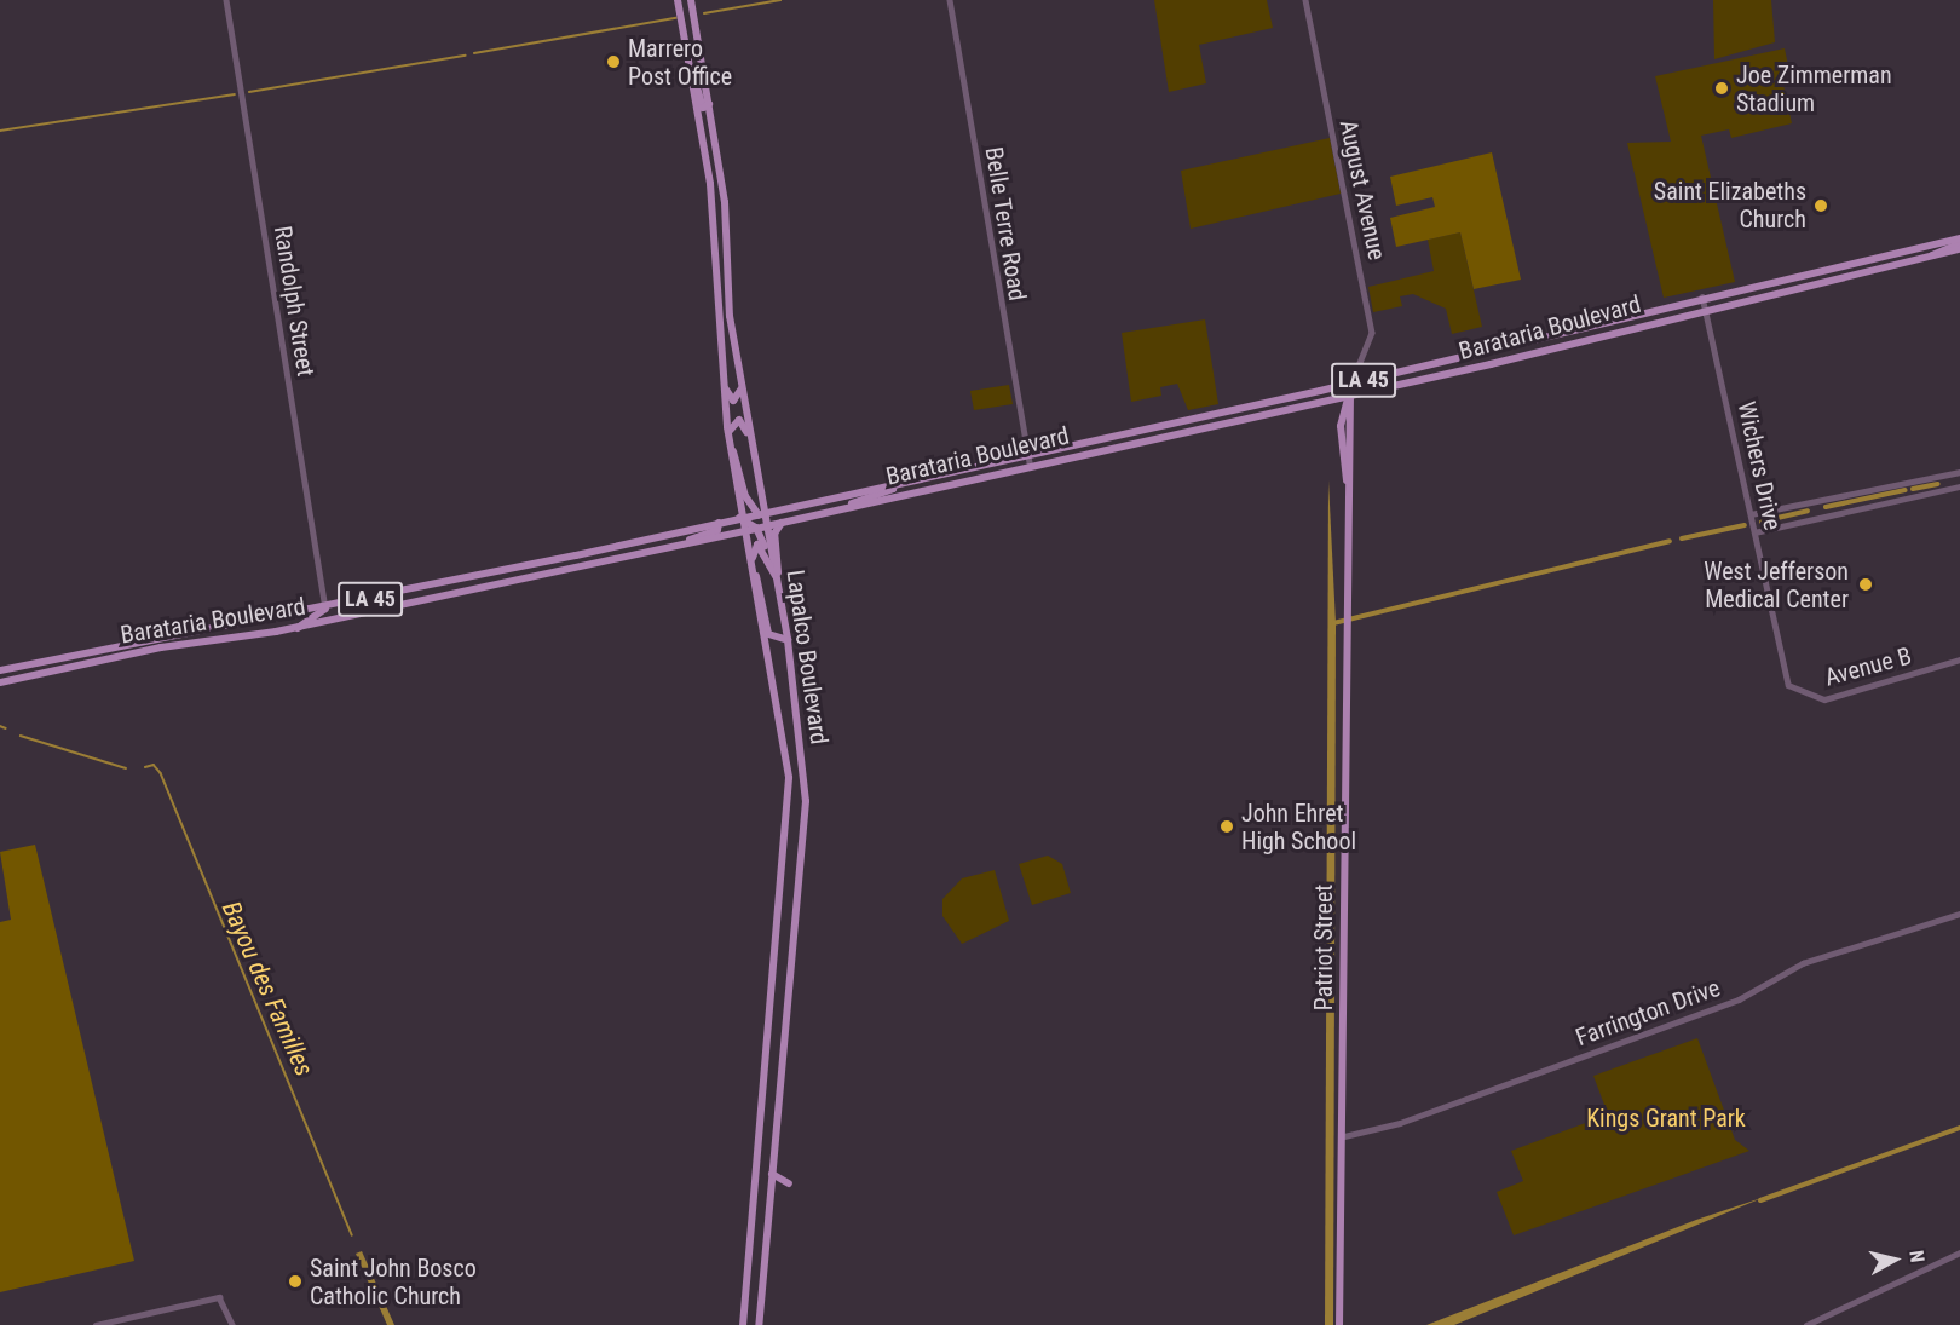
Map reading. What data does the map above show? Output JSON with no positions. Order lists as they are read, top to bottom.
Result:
{
  "streets": {
    "main road": [
      "Barataria Boulevard",
      "LA 45",
      "Lapalco Boulevard",
      "Patriot Street"
    ],
    "street": [
      "August Avenue",
      "Belle Terre Road",
      "Randolph Street",
      "Wichers Drive",
      "Avenue B",
      "Farrington Drive"
    ]
  },
  "crossings": [
    ["August Avenue", "Barataria Boulevard"],
    ["August Avenue", "Patriot Street"],
    ["Belle Terre Road", "Barataria Boulevard"],
    ["Randolph Street", "Barataria Boulevard"],
    ["Barataria Boulevard", "Wichers Drive"],
    ["Barataria Boulevard", "Lapalco Boulevard"],
    ["Barataria Boulevard", "Patriot Street"],
    ["Wichers Drive", "Avenue B"],
    ["Patriot Street", "Farrington Drive"]
  ],
  "water": ["Bayou des Familles"],
  "parks": ["Kings Grant Park"],
  "places": [
    "Marrero Post Office",
    "Joe Zimmerman Stadium",
    "Saint Elizabeths Church",
    "West Jefferson Medical Center",
    "John Ehret High School",
    "Saint John Bosco Catholic Church"
  ],
  "north": "right"
}
